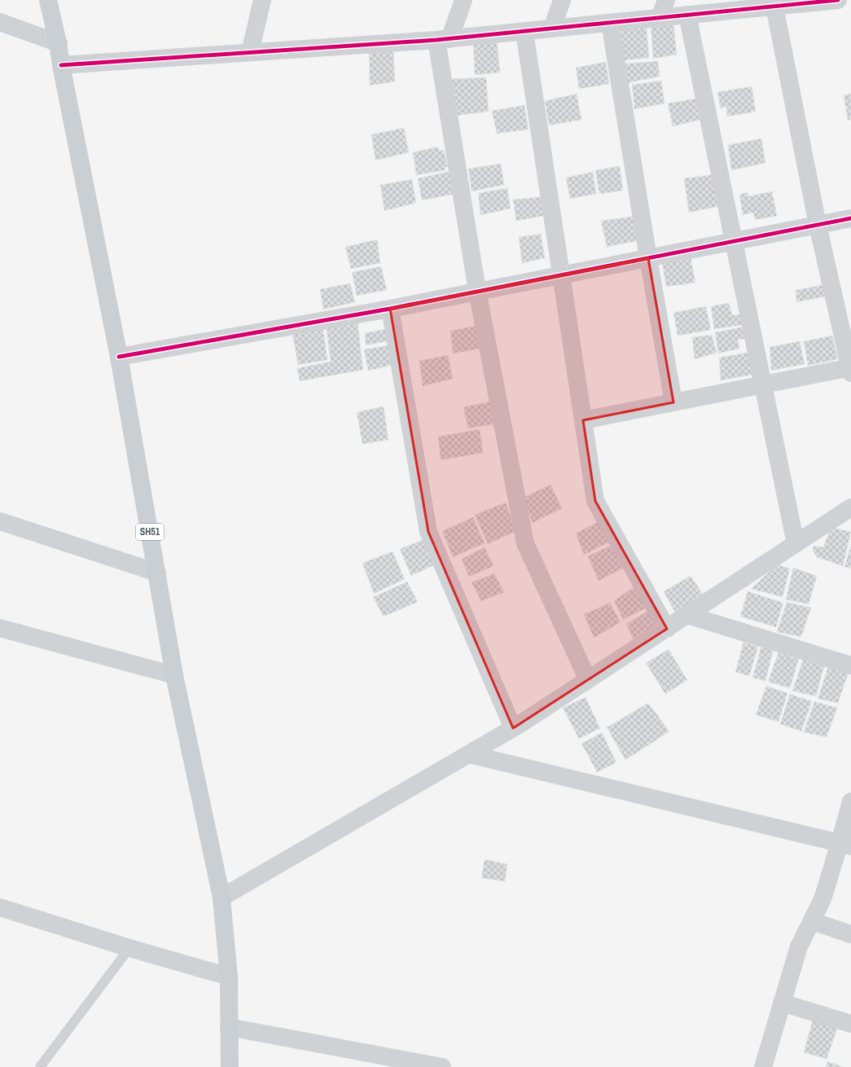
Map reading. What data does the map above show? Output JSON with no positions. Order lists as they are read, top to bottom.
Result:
{
  "streets": {
    "main road": ["SH51"]
  }
}
